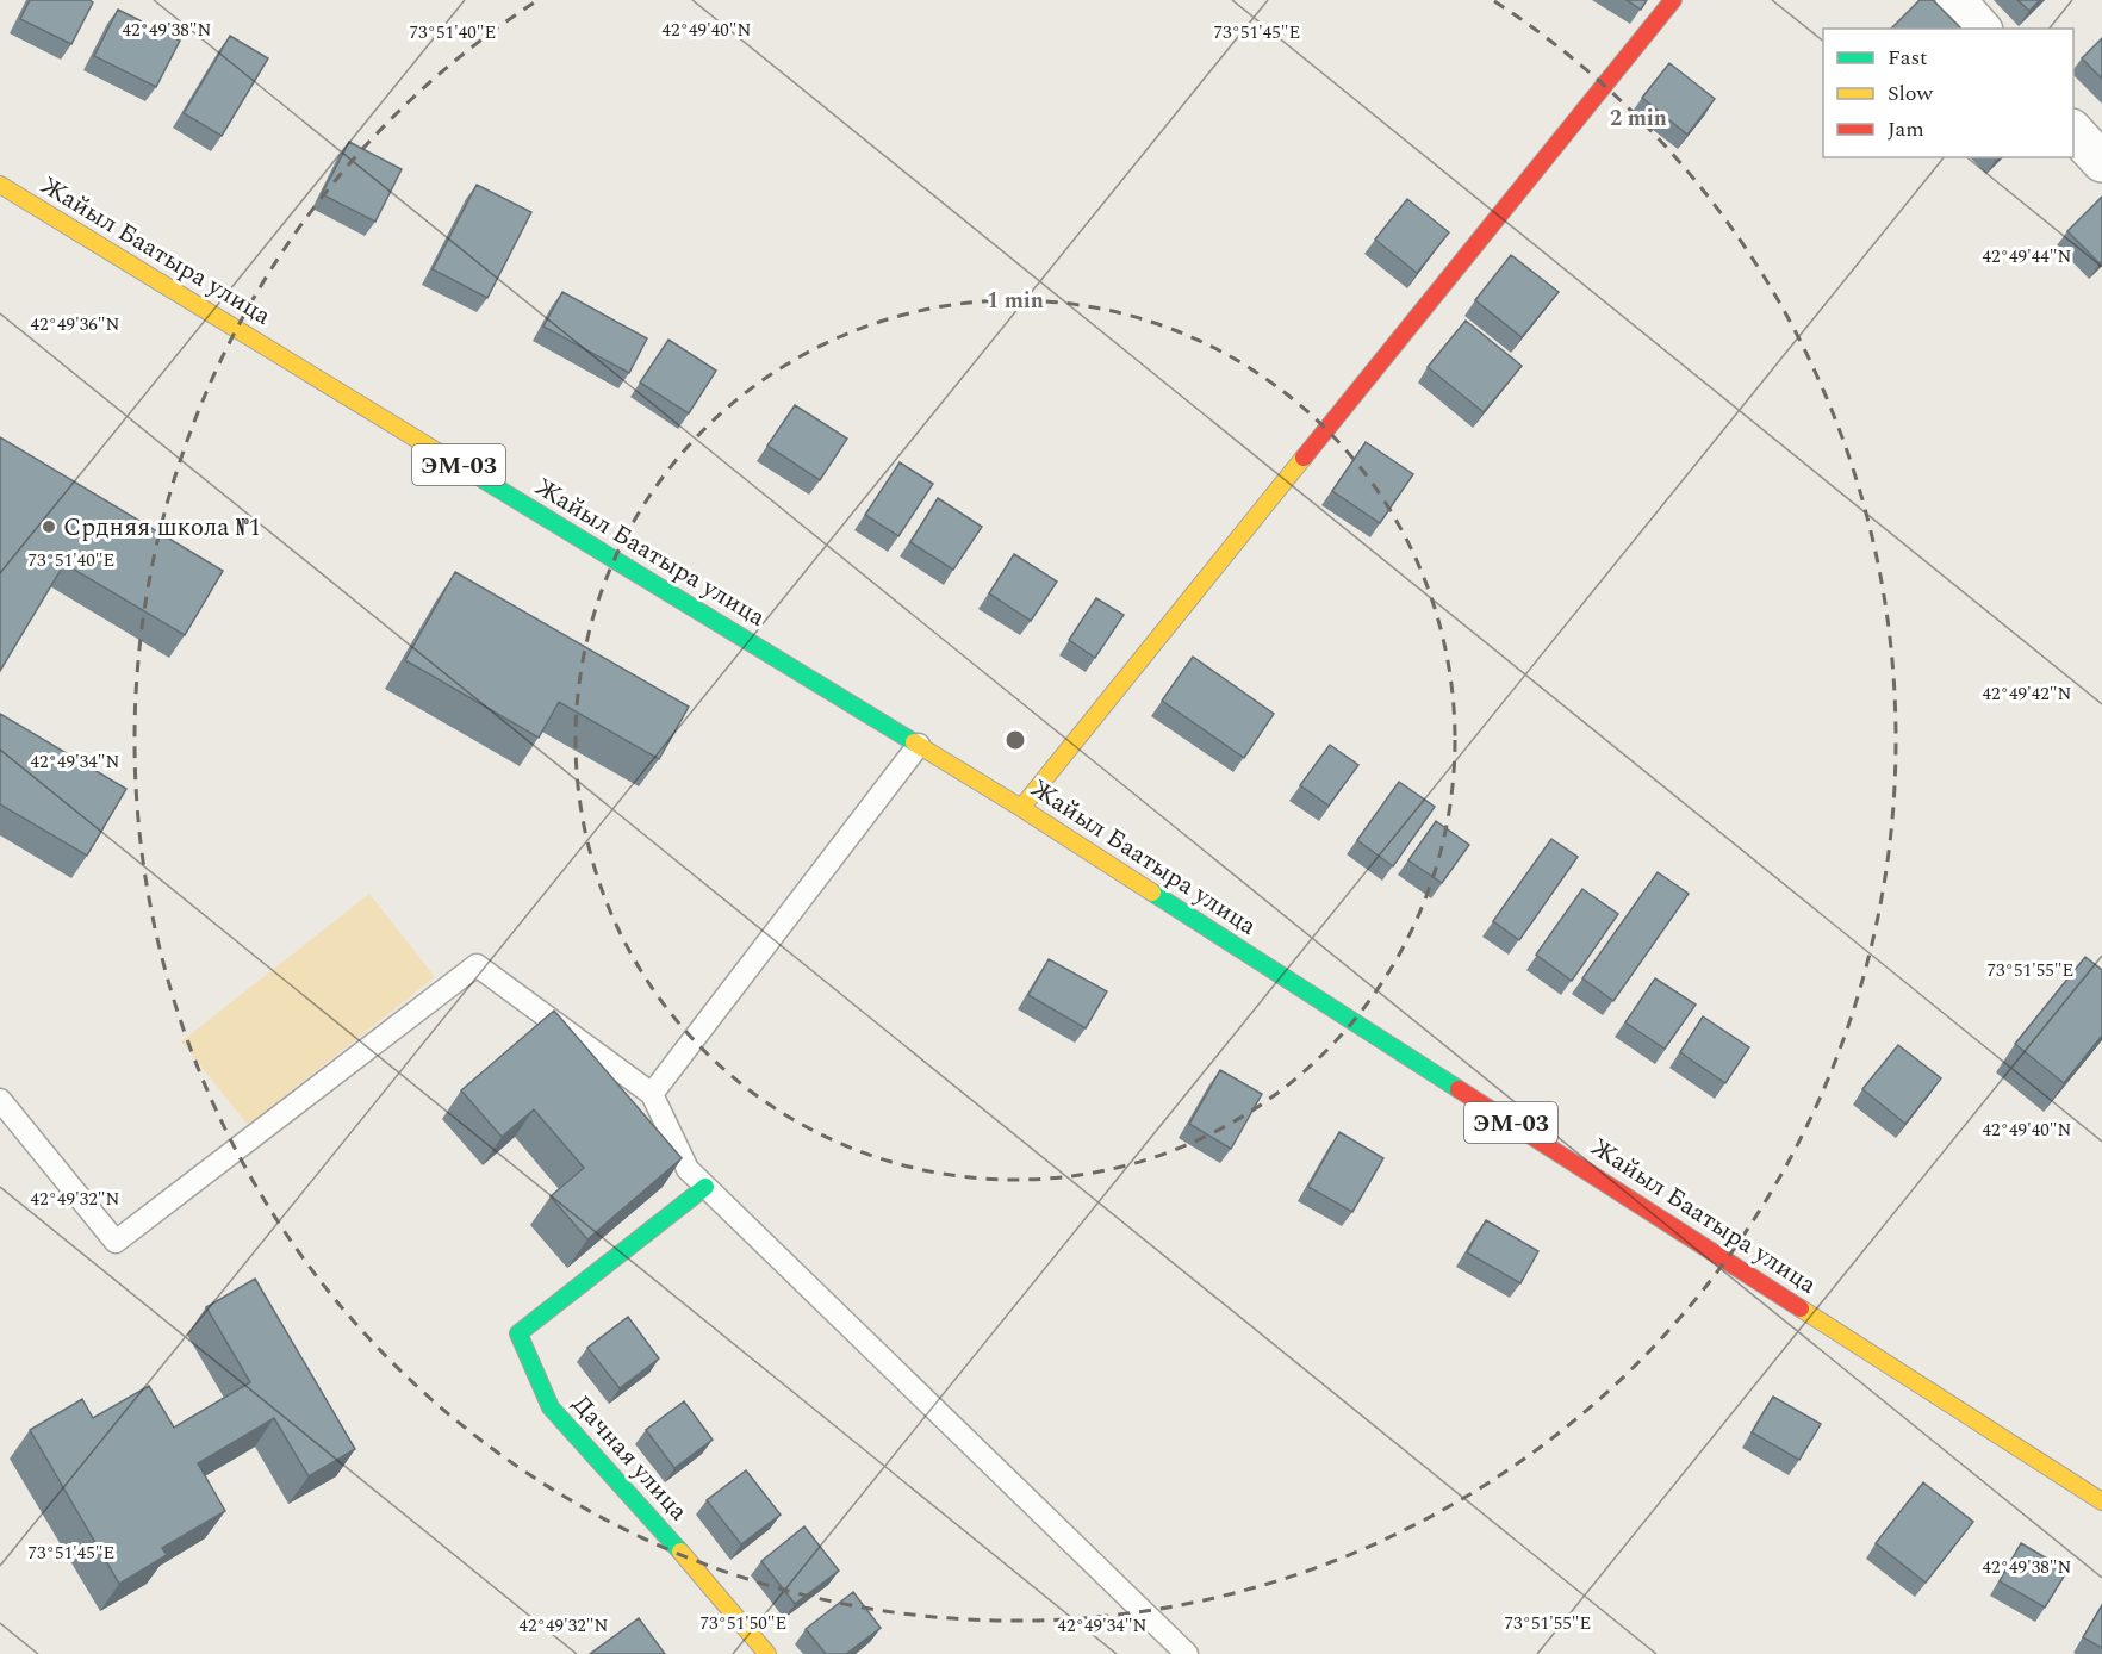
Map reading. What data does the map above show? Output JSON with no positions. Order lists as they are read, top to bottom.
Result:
{
  "streets": {
    "main road": ["Жайыл Баатыра улица", "ЭМ-03", "Дачная улица"]
  },
  "places": ["Срдняя школа №1"],
  "legend": ["Fast", "Slow", "Jam"],
  "coordinates": [
    "42°49'40\"N",
    "42°49'38\"N",
    "73°51'40\"E",
    "73°51'45\"E",
    "42°49'44\"N",
    "42°49'36\"N",
    "42°49'42\"N",
    "42°49'34\"N",
    "73°51'55\"E",
    "42°49'32\"N",
    "73°51'50\"E"
  ],
  "rings": ["2 min", "1 min"]
}
